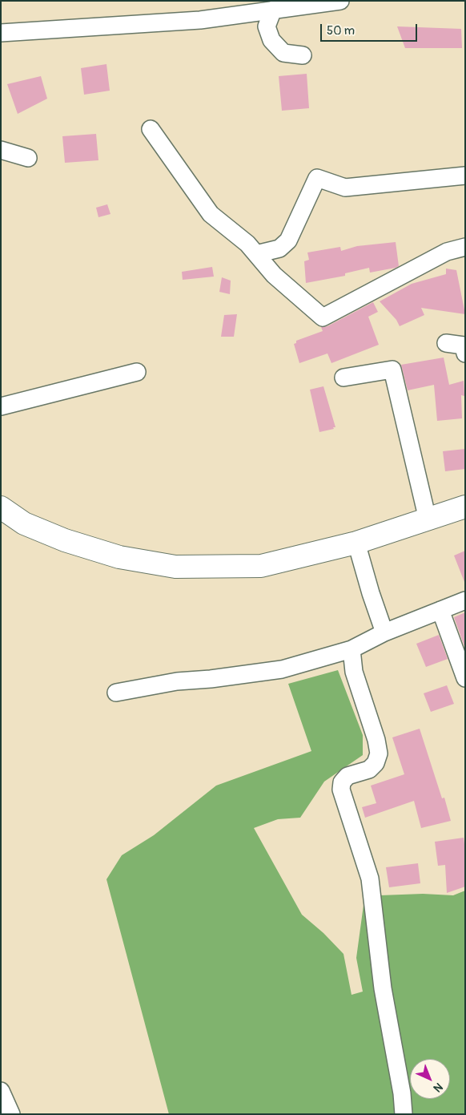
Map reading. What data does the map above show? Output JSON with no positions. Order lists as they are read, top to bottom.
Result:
{
  "scale_bar": "50 m",
  "north": "bottom right"
}
